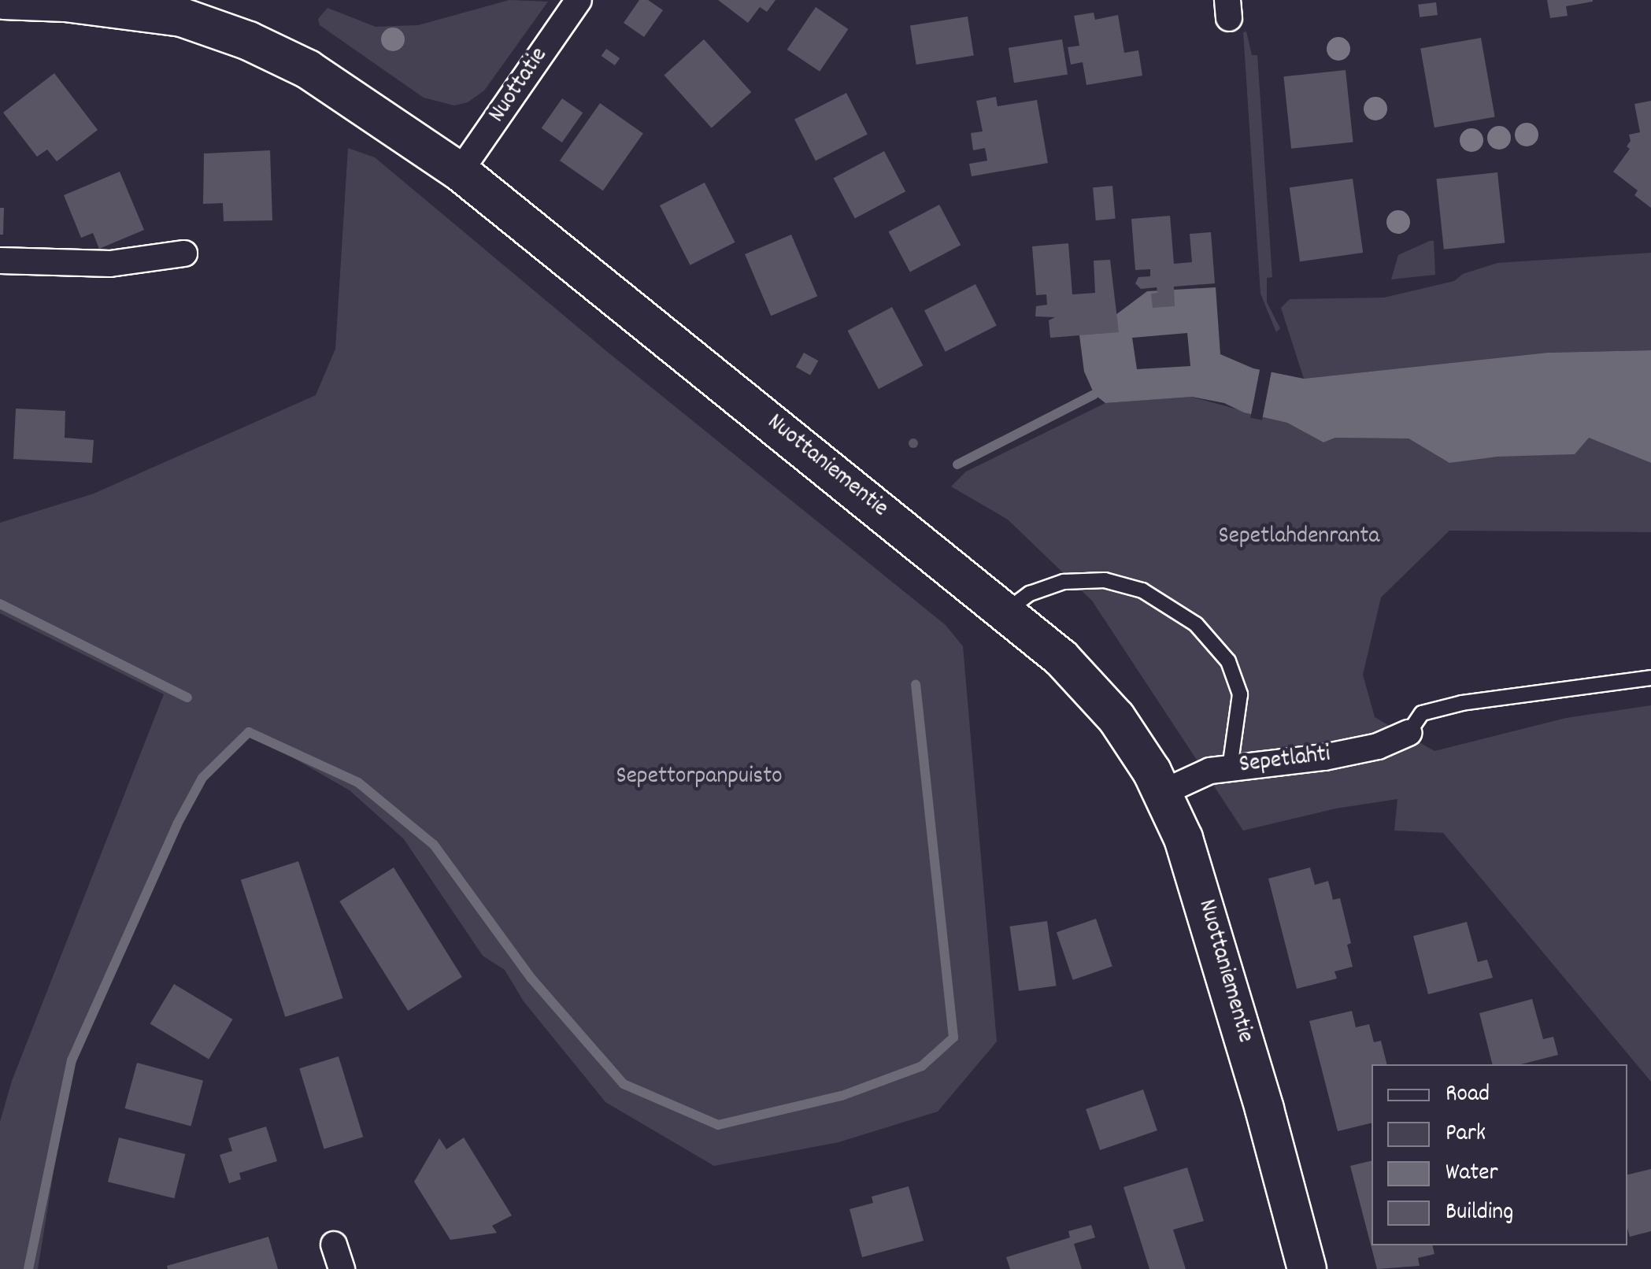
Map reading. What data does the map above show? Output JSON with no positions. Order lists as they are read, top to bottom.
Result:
{
  "streets": {
    "main road": ["Nuottaniementie"],
    "street": ["Nuottatie", "Sepetlahti"]
  },
  "crossings": [
    ["Nuottatie", "Nuottaniementie"],
    ["Nuottaniementie", "Sepetlahti"]
  ],
  "parks": ["Sepetlahdenranta", "Sepettorpanpuisto"],
  "legend": [
    "Road",
    "Park",
    "Water",
    "Building"
  ]
}
